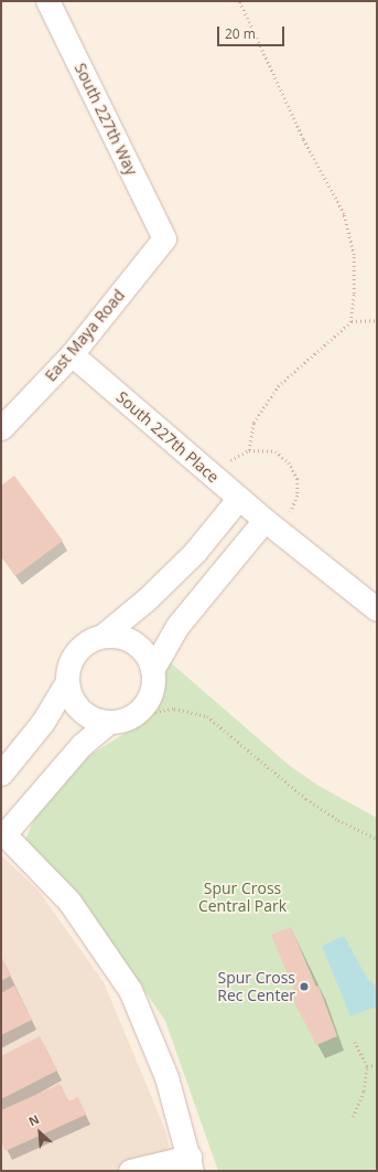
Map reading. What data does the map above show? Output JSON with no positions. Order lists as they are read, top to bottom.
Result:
{
  "streets": {
    "street": ["South 227th Way", "East Maya Road", "South 227th Place"]
  },
  "crossings": [
    ["South 227th Way", "East Maya Road"],
    ["East Maya Road", "South 227th Place"]
  ],
  "parks": ["Spur Cross Central Park"],
  "places": ["Spur Cross Rec Center"],
  "scale_bar": "20 m",
  "north": "top left"
}
